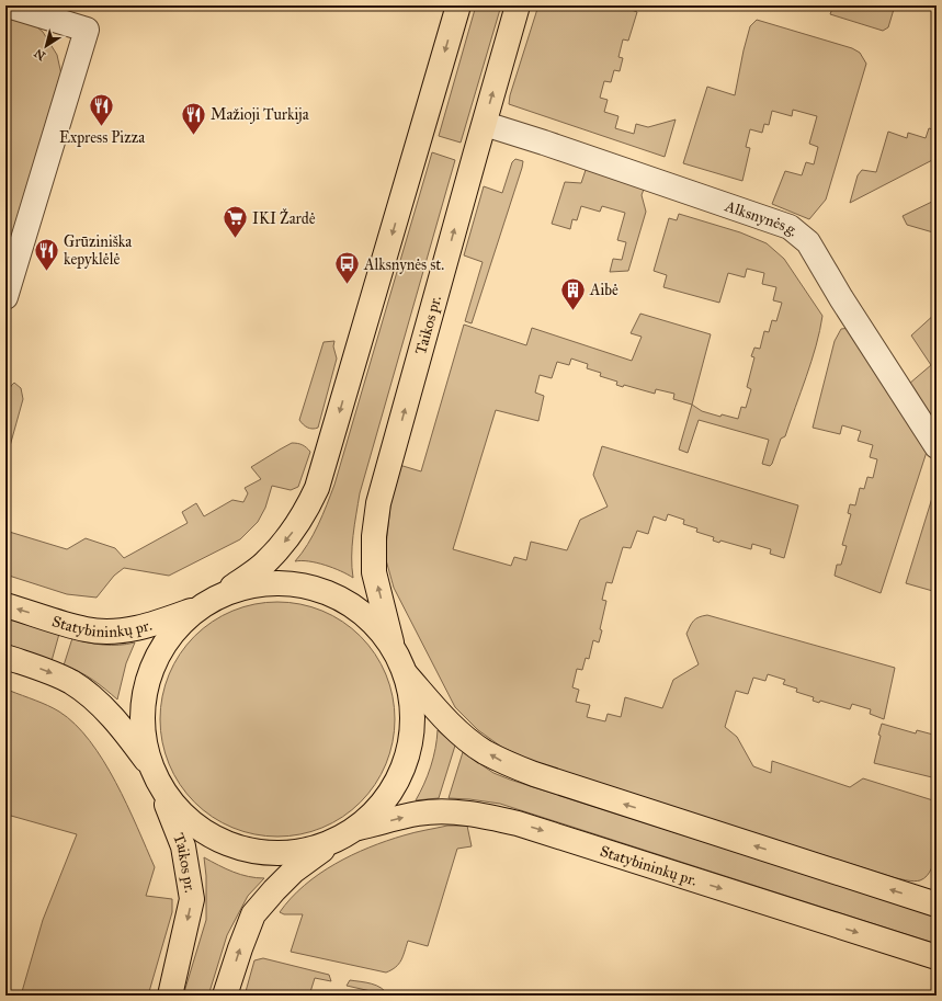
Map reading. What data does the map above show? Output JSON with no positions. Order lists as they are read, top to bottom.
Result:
{
  "streets": {
    "main road": ["Taikos pr.", "Statybininkų pr."],
    "street": ["Alksnynės g."]
  },
  "crossings": [
    ["Alksnynės g.", "Taikos pr."]
  ],
  "places": {
    "restaurant": ["Express Pizza", "Mažioji Turkija", "Grūziniška kepyklėlė"],
    "supermarket": ["IKI Žardė"],
    "bus stop": ["Alksnynės st."],
    "building": ["Aibė"]
  },
  "north": "bottom left"
}
